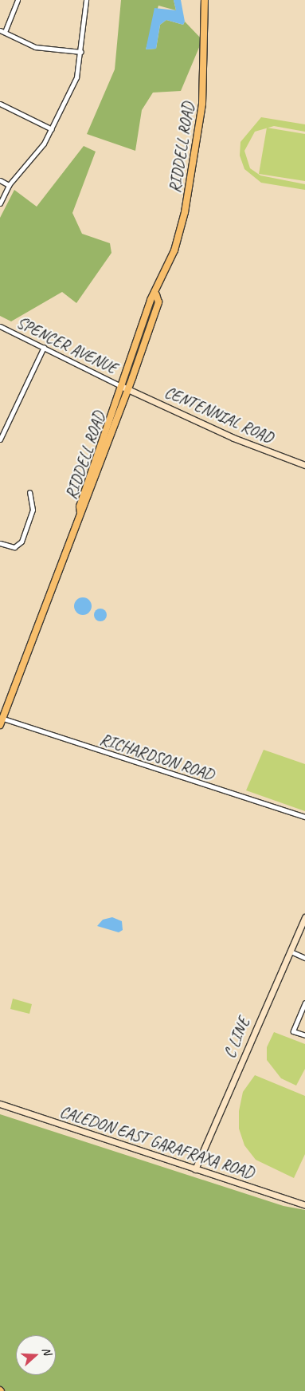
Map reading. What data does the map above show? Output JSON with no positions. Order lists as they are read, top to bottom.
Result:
{
  "streets": {
    "main road": ["RIDDELL ROAD"],
    "street": [
      "SPENCER AVENUE",
      "CENTENNIAL ROAD",
      "RICHARDSON ROAD",
      "C LINE",
      "CALEDON EAST GARAFRAXA ROAD"
    ]
  },
  "crossings": [
    ["RIDDELL ROAD", "SPENCER AVENUE"],
    ["RIDDELL ROAD", "CENTENNIAL ROAD"],
    ["RIDDELL ROAD", "RICHARDSON ROAD"],
    ["SPENCER AVENUE", "CENTENNIAL ROAD"],
    ["C LINE", "CALEDON EAST GARAFRAXA ROAD"]
  ],
  "north": "right"
}
